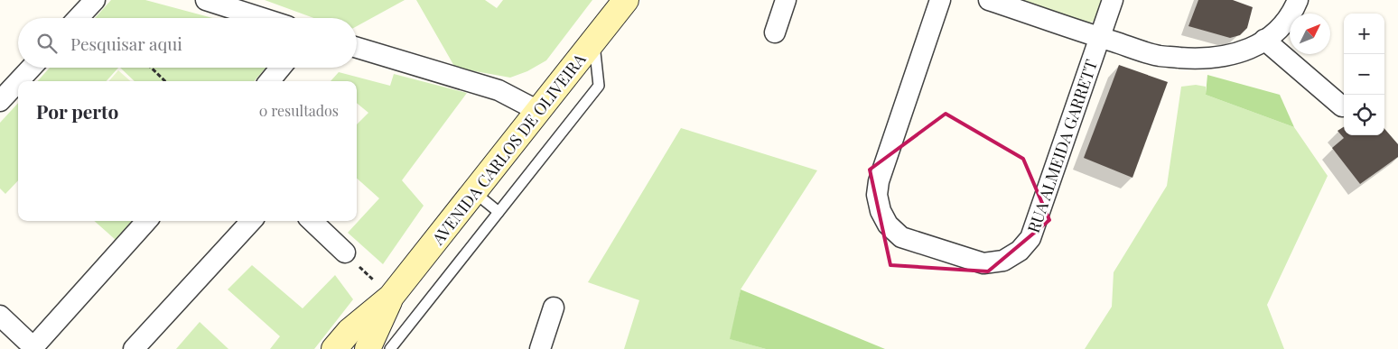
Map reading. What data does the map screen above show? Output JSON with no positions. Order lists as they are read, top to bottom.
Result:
{
  "streets": {
    "main road": ["AVENIDA CARLOS DE OLIVEIRA"],
    "street": ["RUA ALMEIDA GARRETT"]
  },
  "north": "top right",
  "page": {
    "map_buttons": ["+", "−"],
    "search": "Pesquisar aqui",
    "heading": ["Por perto", "0 resultados"]
  }
}
